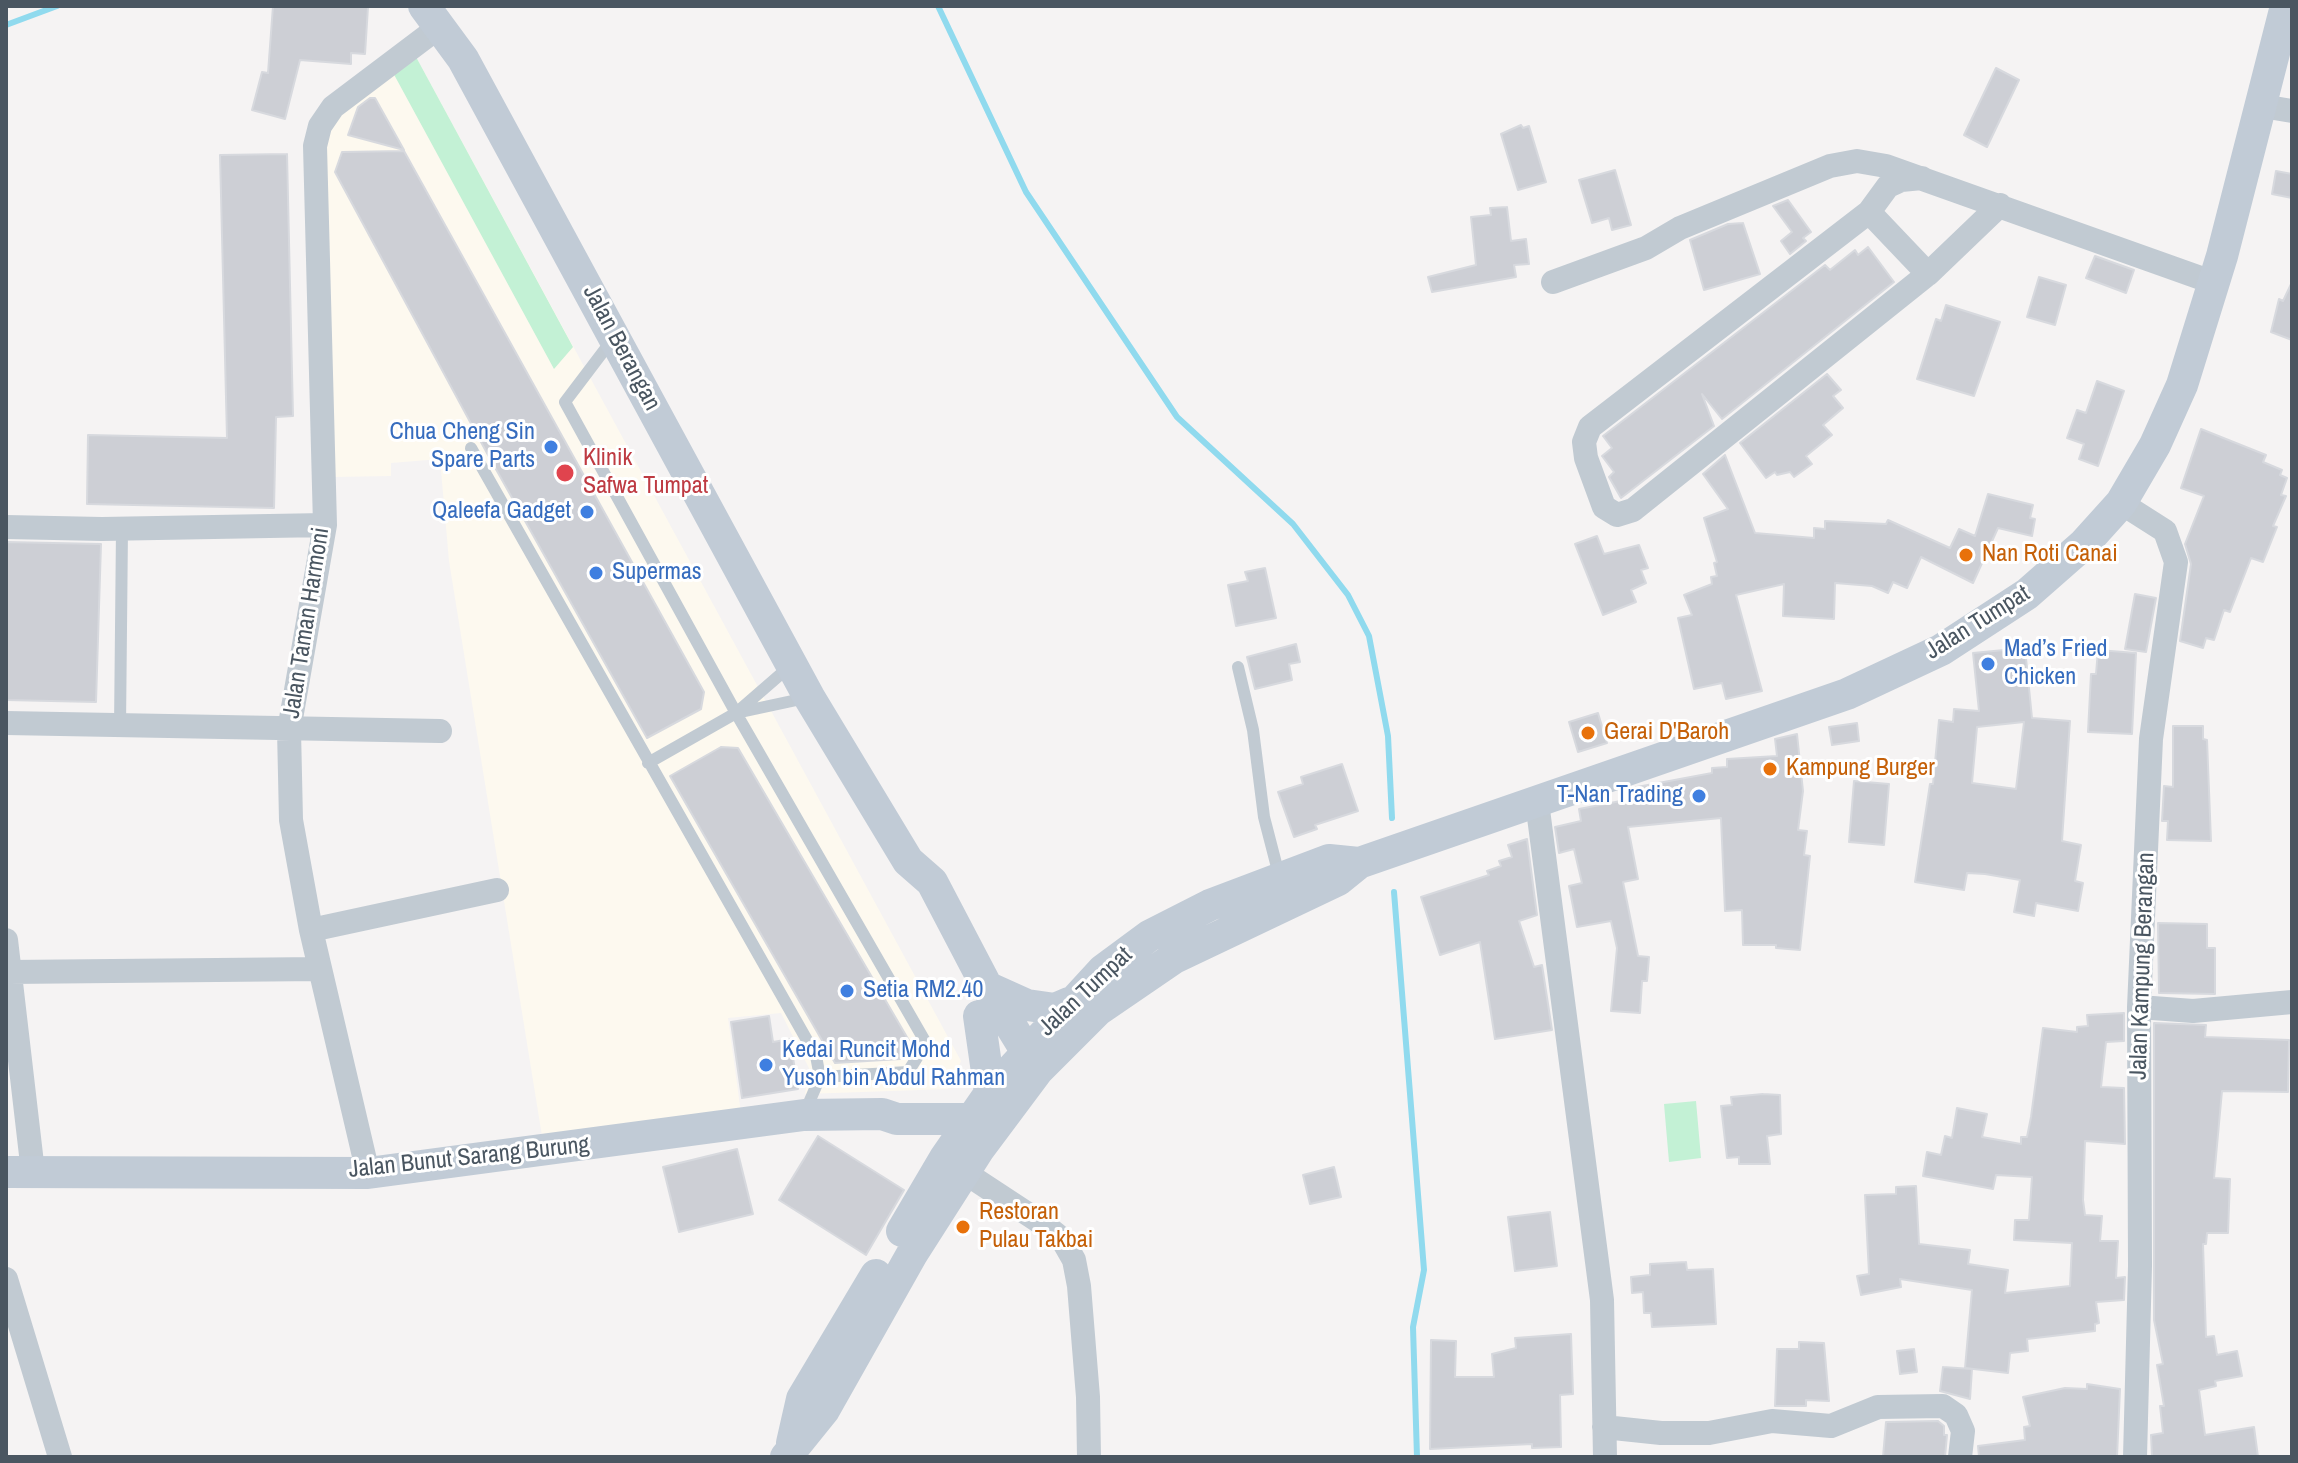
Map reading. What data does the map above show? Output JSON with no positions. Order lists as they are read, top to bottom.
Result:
{
  "streets": {
    "main road": ["Jalan Berangan", "Jalan Tumpat", "Jalan Bunut Sarang Burung"],
    "street": ["Jalan Taman Harmoni", "Jalan Kampung Berangan"]
  },
  "crossings": [
    ["Jalan Berangan", "Jalan Taman Harmoni"],
    ["Jalan Berangan", "Jalan Tumpat"],
    ["Jalan Taman Harmoni", "Jalan Bunut Sarang Burung"],
    ["Jalan Tumpat", "Jalan Kampung Berangan"],
    ["Jalan Tumpat", "Jalan Bunut Sarang Burung"]
  ],
  "places": [
    "Chua Cheng Sin Spare Parts",
    "Klinik Safwa Tumpat",
    "Qaleefa Gadget",
    "Nan Roti Canai",
    "Supermas",
    "Mad’s Fried Chicken",
    "Gerai D'Baroh",
    "Kampung Burger",
    "T-Nan Trading",
    "Setia RM2.40",
    "Kedai Runcit Mohd Yusoh bin Abdul Rahman",
    "Restoran Pulau Takbai"
  ]
}
